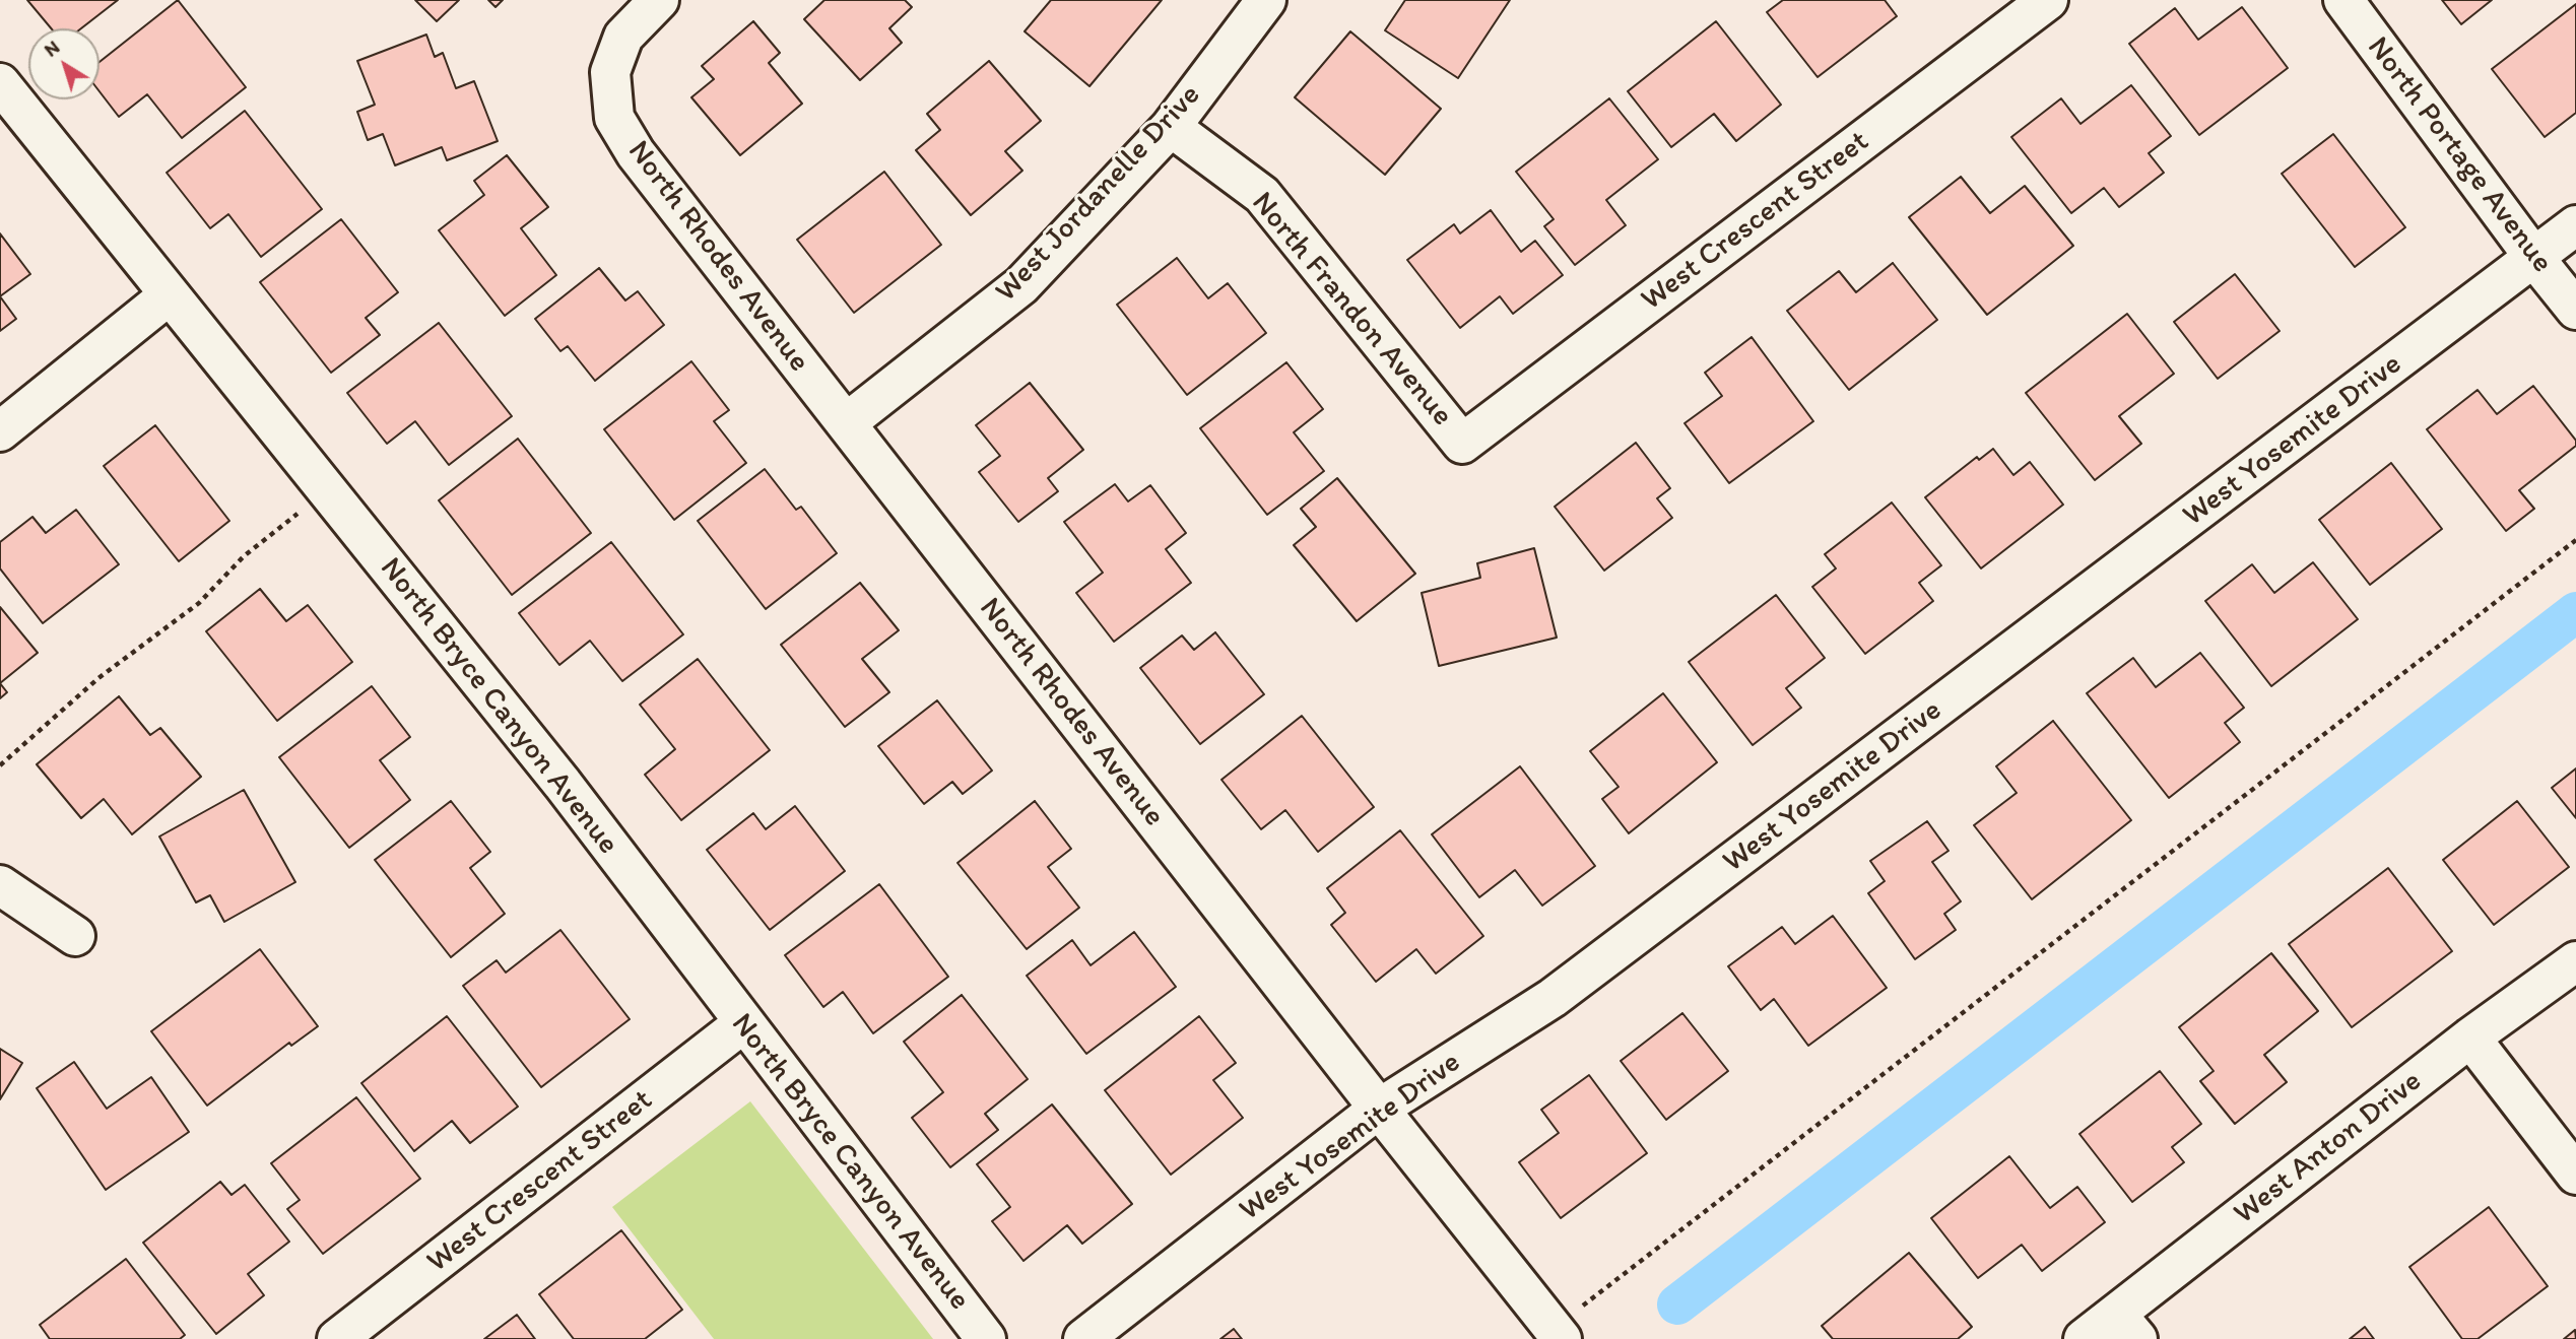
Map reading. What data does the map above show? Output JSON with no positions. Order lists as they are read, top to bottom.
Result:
{
  "streets": {
    "street": [
      "North Portage Avenue",
      "West Jordanelle Drive",
      "West Crescent Street",
      "North Rhodes Avenue",
      "North Frandon Avenue",
      "West Yosemite Drive",
      "North Bryce Canyon Avenue",
      "West Anton Drive"
    ]
  },
  "crossings": [
    ["North Portage Avenue", "West Yosemite Drive"],
    ["West Jordanelle Drive", "North Rhodes Avenue"],
    ["West Jordanelle Drive", "North Frandon Avenue"],
    ["West Crescent Street", "North Frandon Avenue"],
    ["West Crescent Street", "North Bryce Canyon Avenue"],
    ["North Rhodes Avenue", "West Yosemite Drive"]
  ],
  "north": "top left"
}
